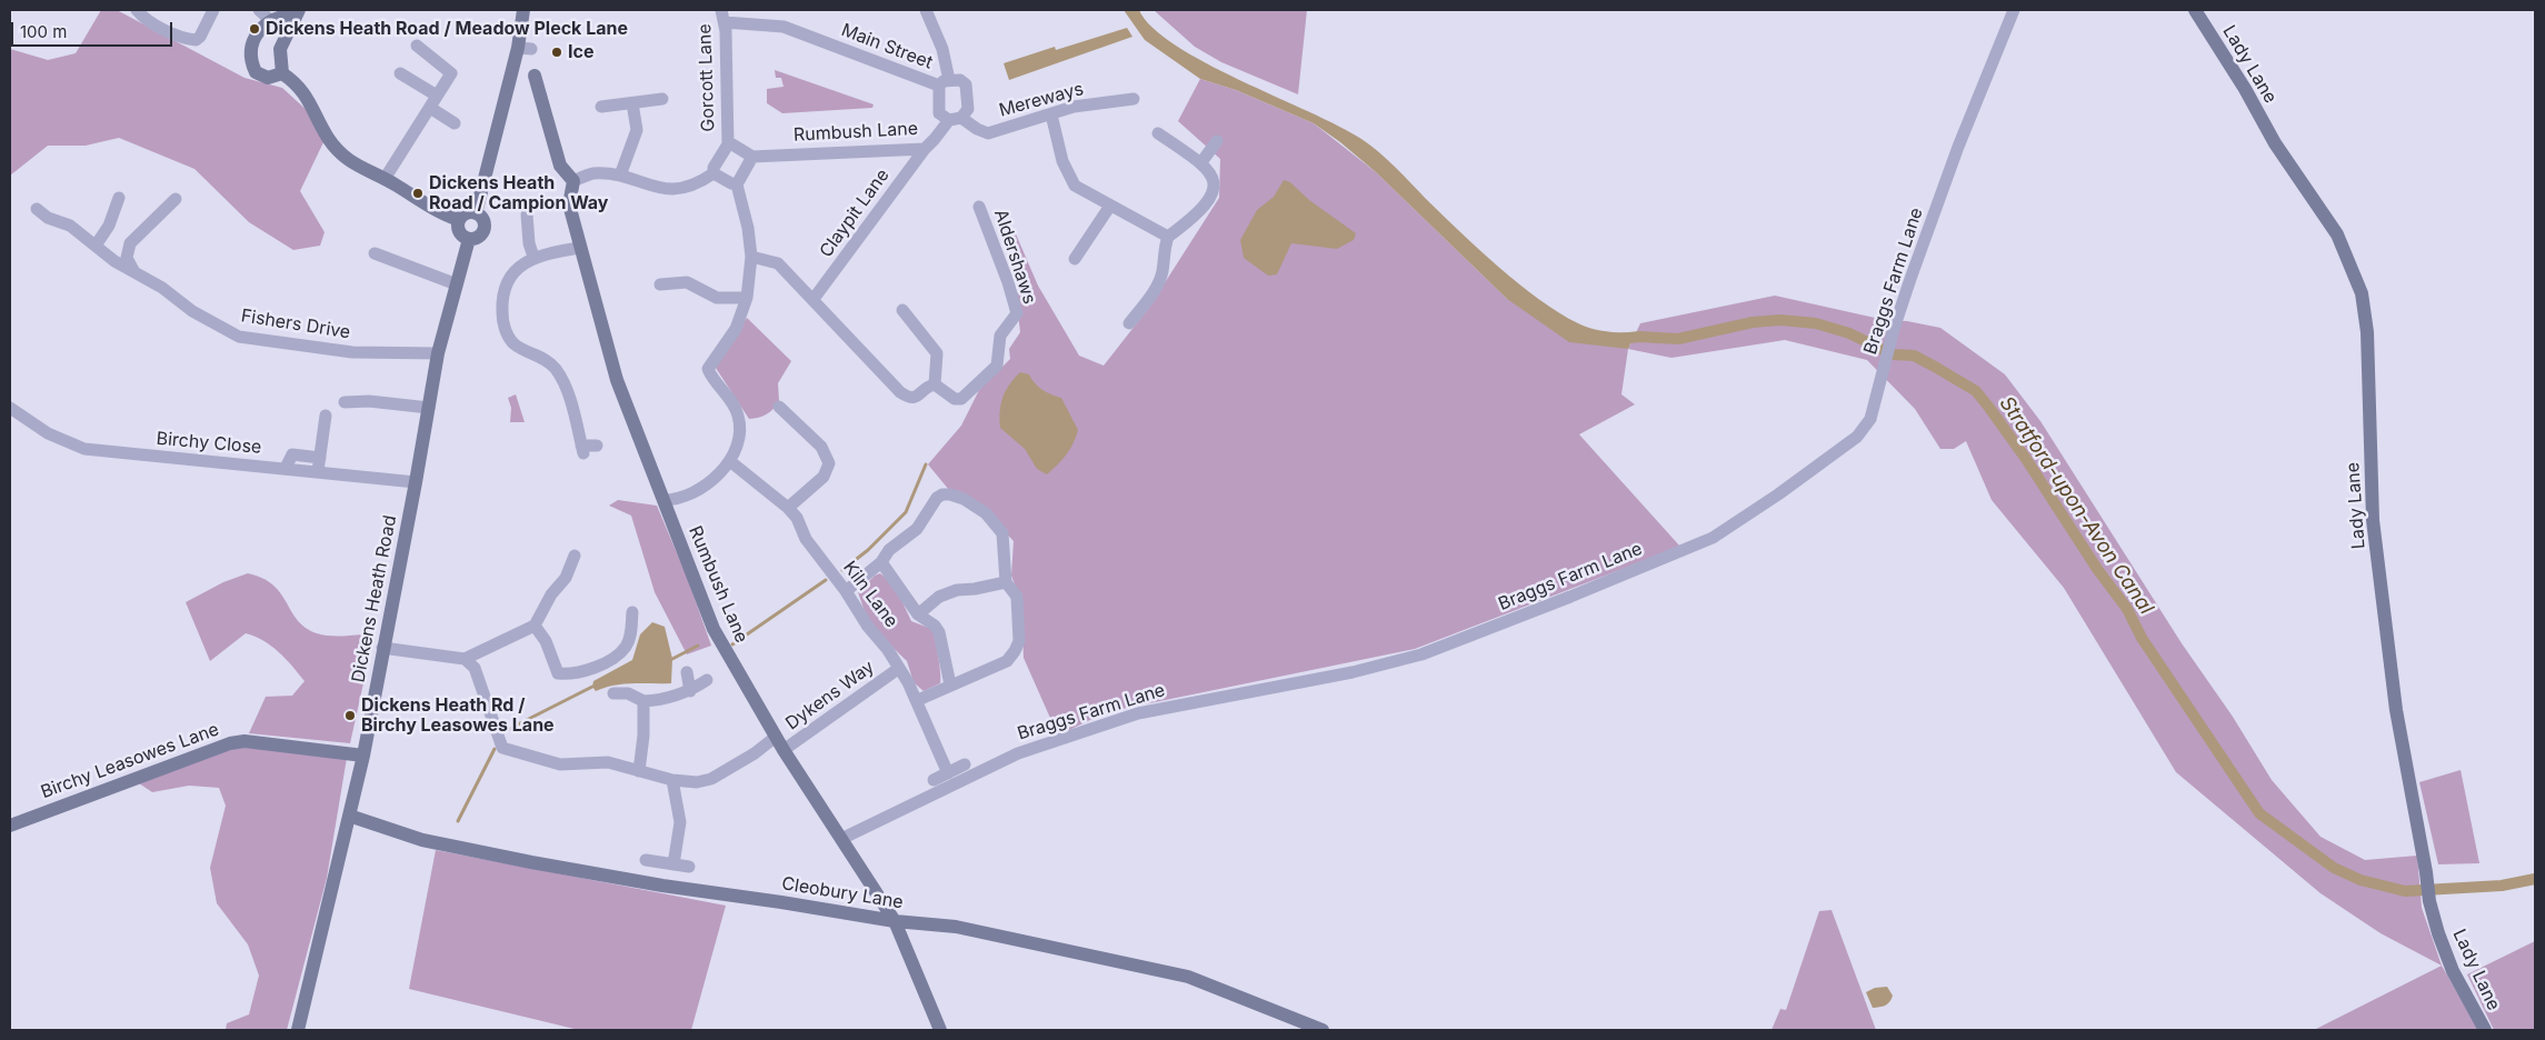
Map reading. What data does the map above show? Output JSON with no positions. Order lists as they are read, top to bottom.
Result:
{
  "streets": {
    "street": [
      "Main Street",
      "Lady Lane",
      "Gorcott Lane",
      "Mereways",
      "Rumbush Lane",
      "Claypit Lane",
      "Aldershaws",
      "Braggs Farm Lane",
      "Fishers Drive",
      "Birchy Close",
      "Kiln Lane",
      "Dickens Heath Road",
      "Dykens Way",
      "Birchy Leasowes Lane",
      "Cleobury Lane"
    ]
  },
  "crossings": [
    ["Main Street", "Gorcott Lane"],
    ["Main Street", "Rumbush Lane"],
    ["Mereways", "Rumbush Lane"],
    ["Rumbush Lane", "Claypit Lane"],
    ["Rumbush Lane", "Braggs Farm Lane"],
    ["Rumbush Lane", "Dykens Way"],
    ["Rumbush Lane", "Cleobury Lane"],
    ["Fishers Drive", "Dickens Heath Road"],
    ["Birchy Close", "Dickens Heath Road"],
    ["Kiln Lane", "Dykens Way"],
    ["Dickens Heath Road", "Birchy Leasowes Lane"],
    ["Dickens Heath Road", "Cleobury Lane"]
  ],
  "water": ["Stratford-upon-Avon Canal"],
  "places": [
    "Dickens Heath Road / Meadow Pleck Lane",
    "Ice",
    "Dickens Heath Road / Campion Way",
    "Dickens Heath Rd / Birchy Leasowes Lane"
  ],
  "scale_bar": "100 m"
}
